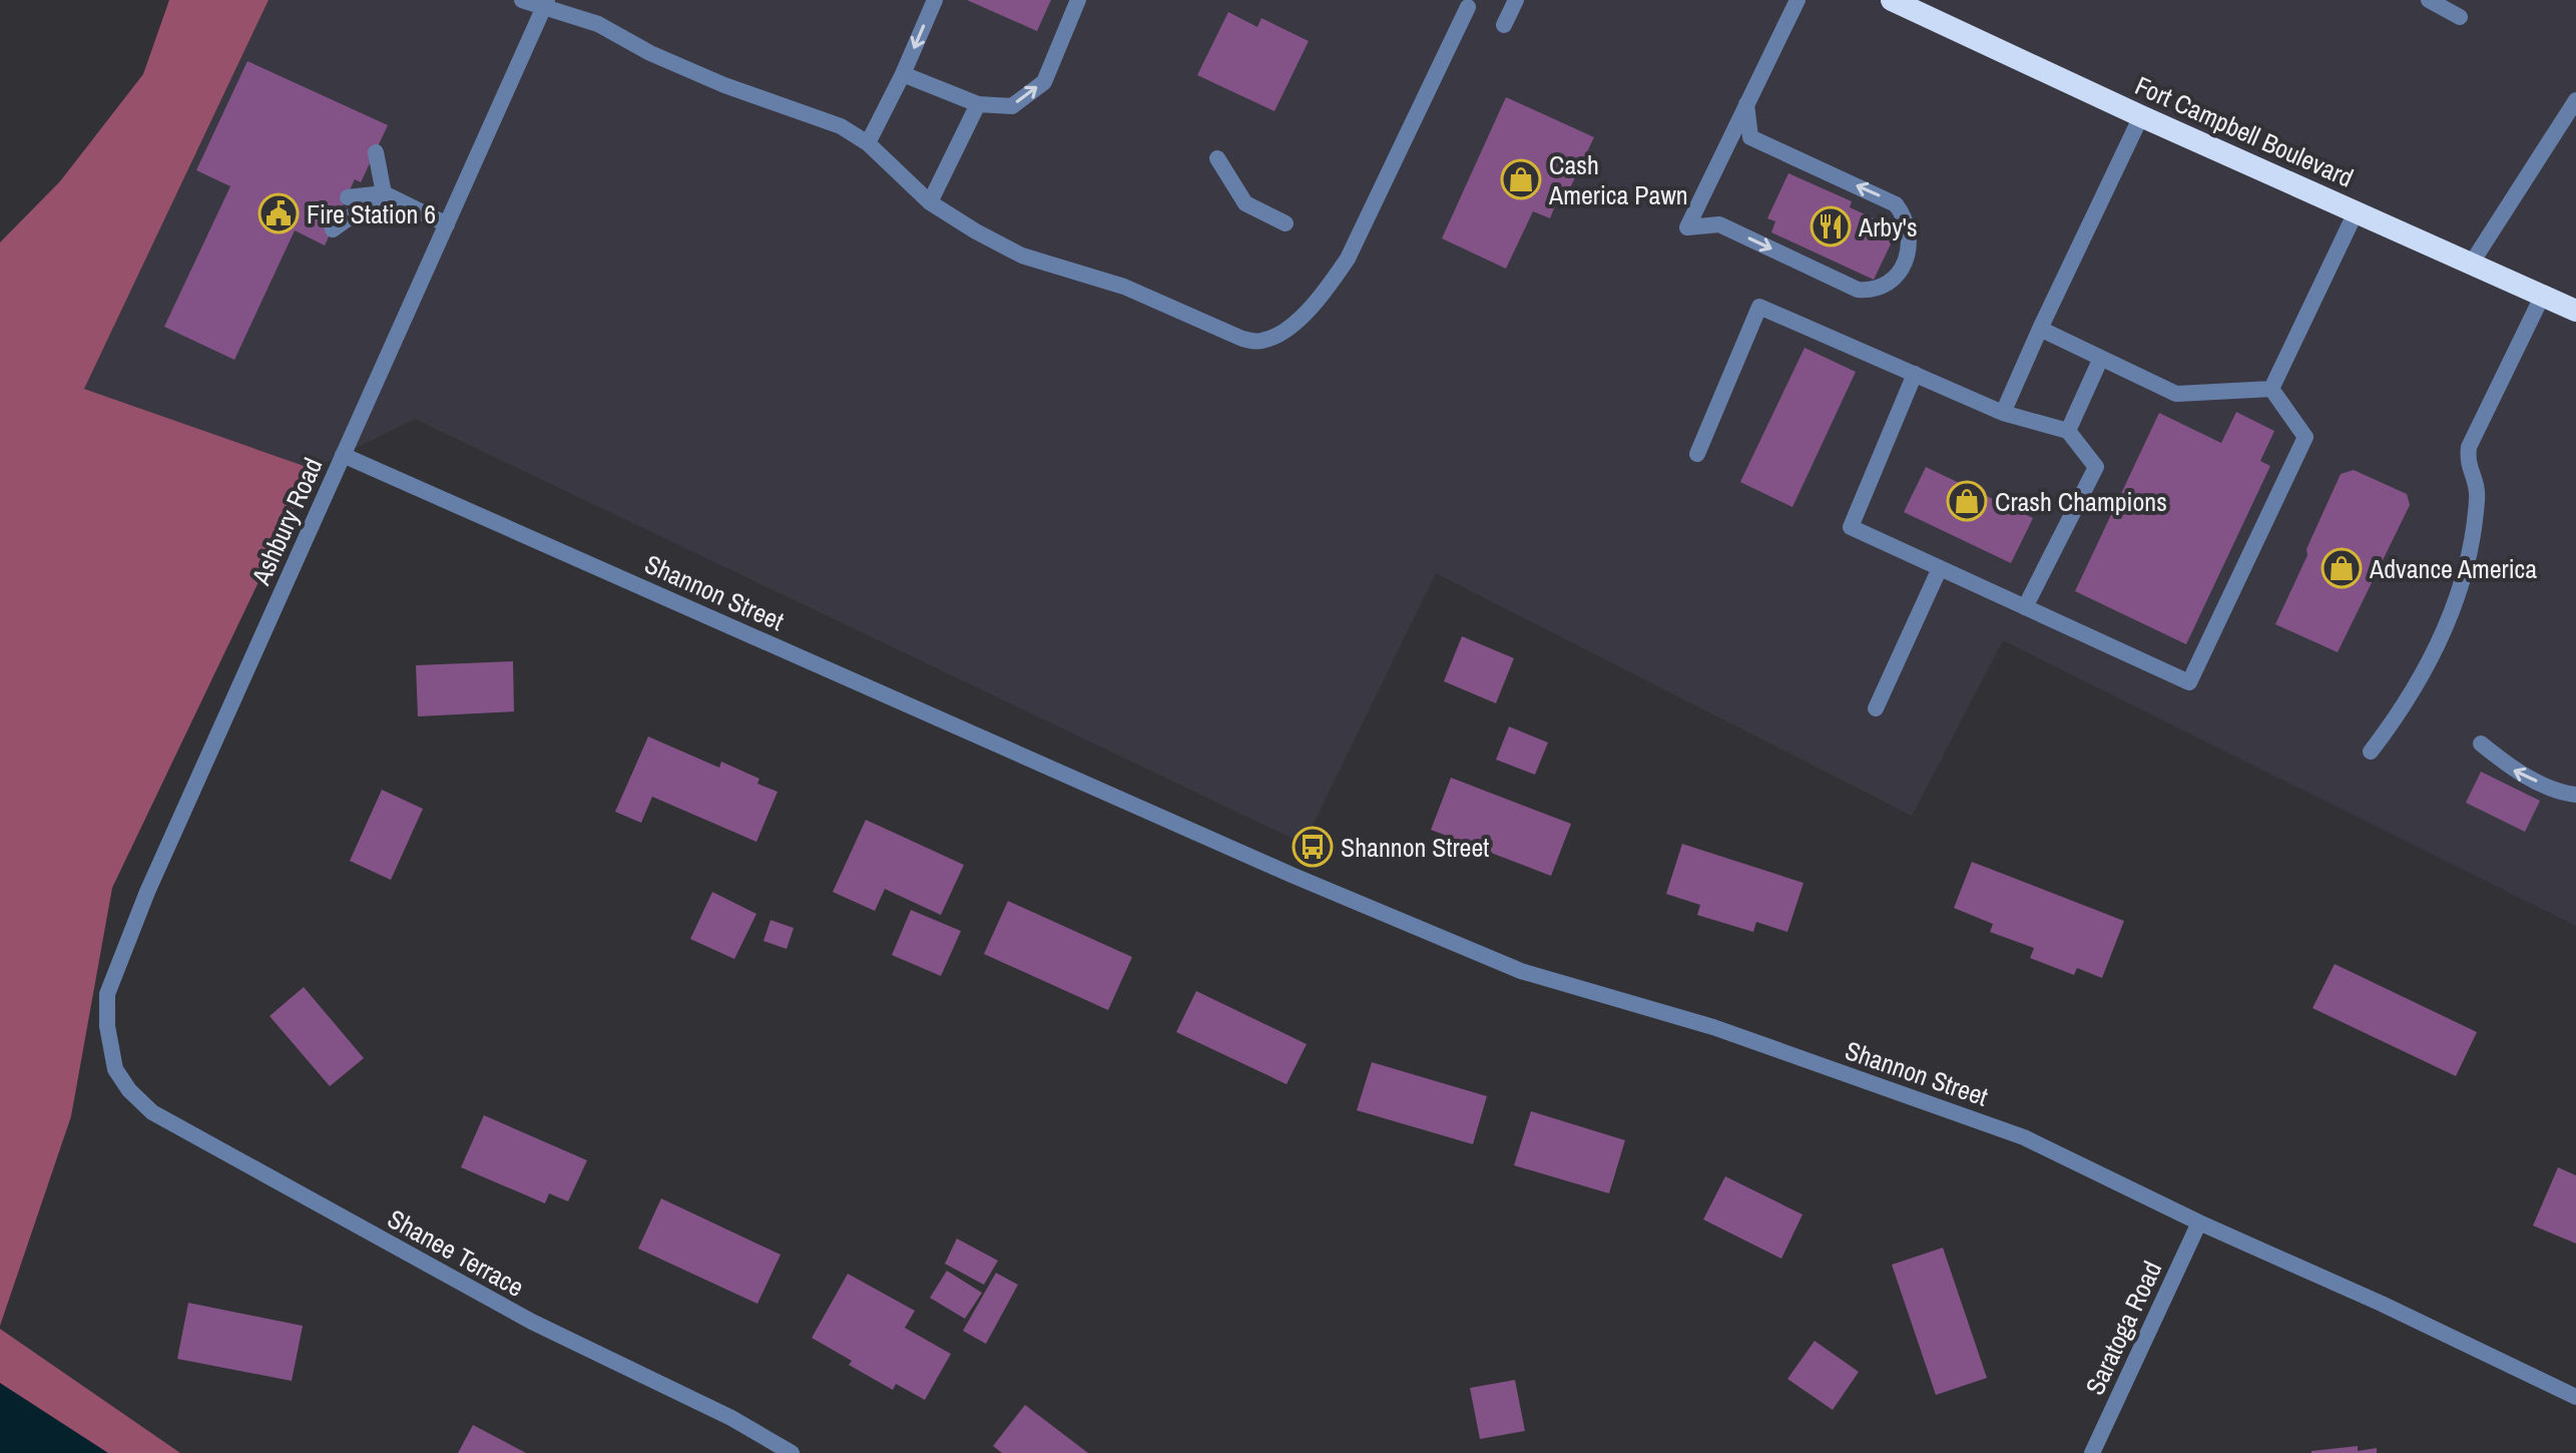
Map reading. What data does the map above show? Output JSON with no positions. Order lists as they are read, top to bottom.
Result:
{
  "streets": {
    "highway": ["Fort Campbell Boulevard"],
    "street": [
      "Ashbury Road",
      "Shannon Street",
      "Shanee Terrace",
      "Saratoga Road"
    ]
  },
  "crossings": [
    ["Ashbury Road", "Shannon Street"],
    ["Ashbury Road", "Shanee Terrace"],
    ["Shannon Street", "Saratoga Road"]
  ],
  "places": {
    "shop": ["Cash America Pawn", "Crash Champions", "Advance America"],
    "public building": ["Fire Station 6"],
    "restaurant": ["Arby's"],
    "bus stop": ["Shannon Street"]
  }
}
